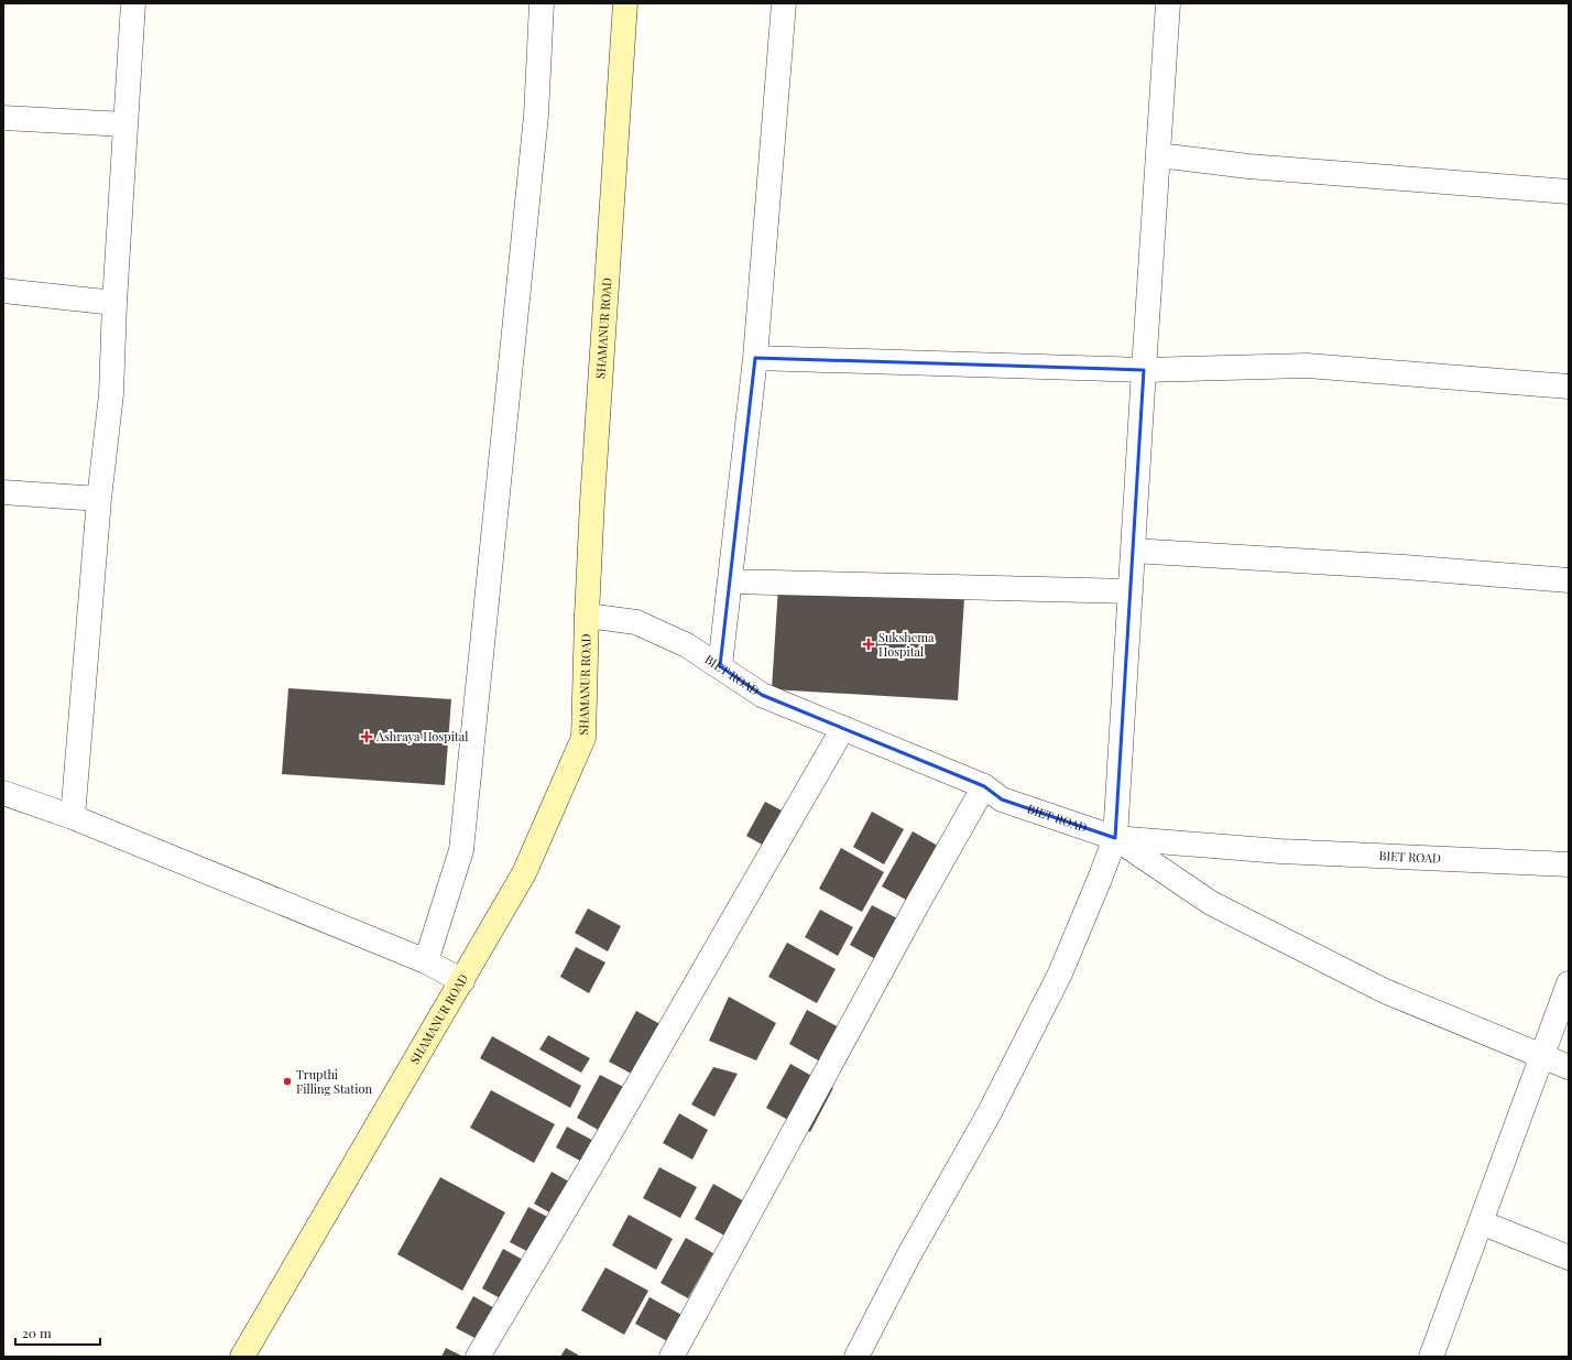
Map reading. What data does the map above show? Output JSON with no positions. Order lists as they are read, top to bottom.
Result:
{
  "streets": {
    "main road": ["SHAMANUR ROAD"],
    "street": ["BIET ROAD"]
  },
  "crossings": [
    ["SHAMANUR ROAD", "BIET ROAD"]
  ],
  "places": {
    "health": ["Sukshema Hospital", "Ashraya Hospital"],
    "other": ["Trupthi Filling Station"]
  },
  "scale_bar": "20 m"
}
